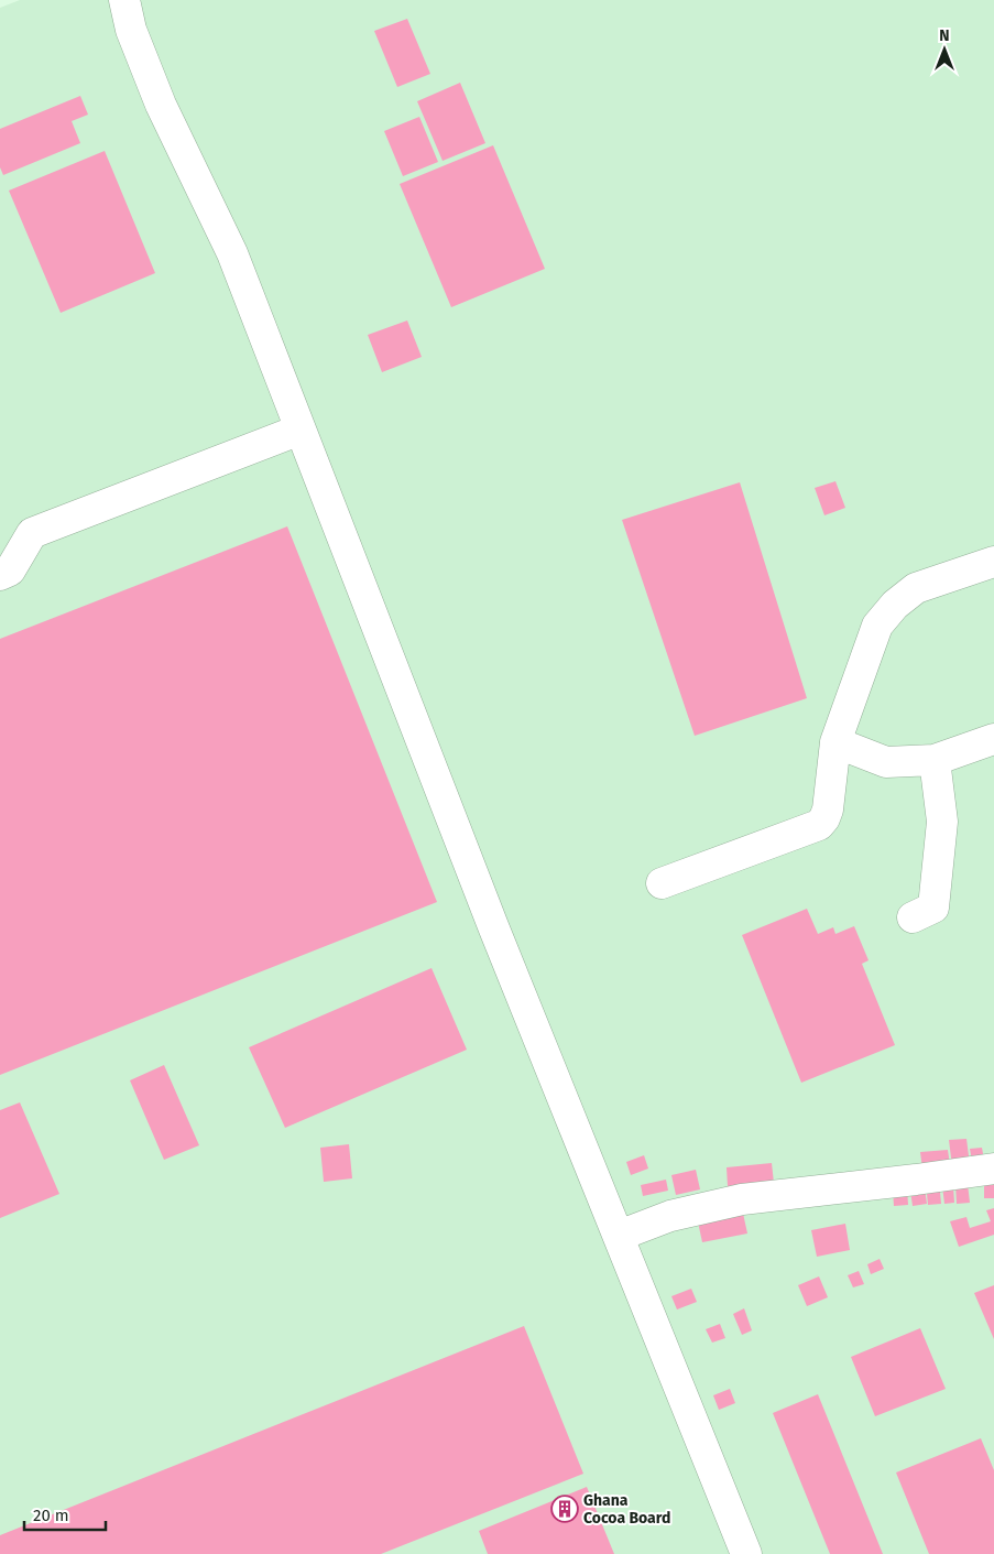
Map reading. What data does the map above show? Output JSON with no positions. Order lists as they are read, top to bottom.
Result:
{
  "places": {
    "building": ["Ghana Cocoa Board"]
  },
  "scale_bar": "20 m",
  "north": "top"
}
